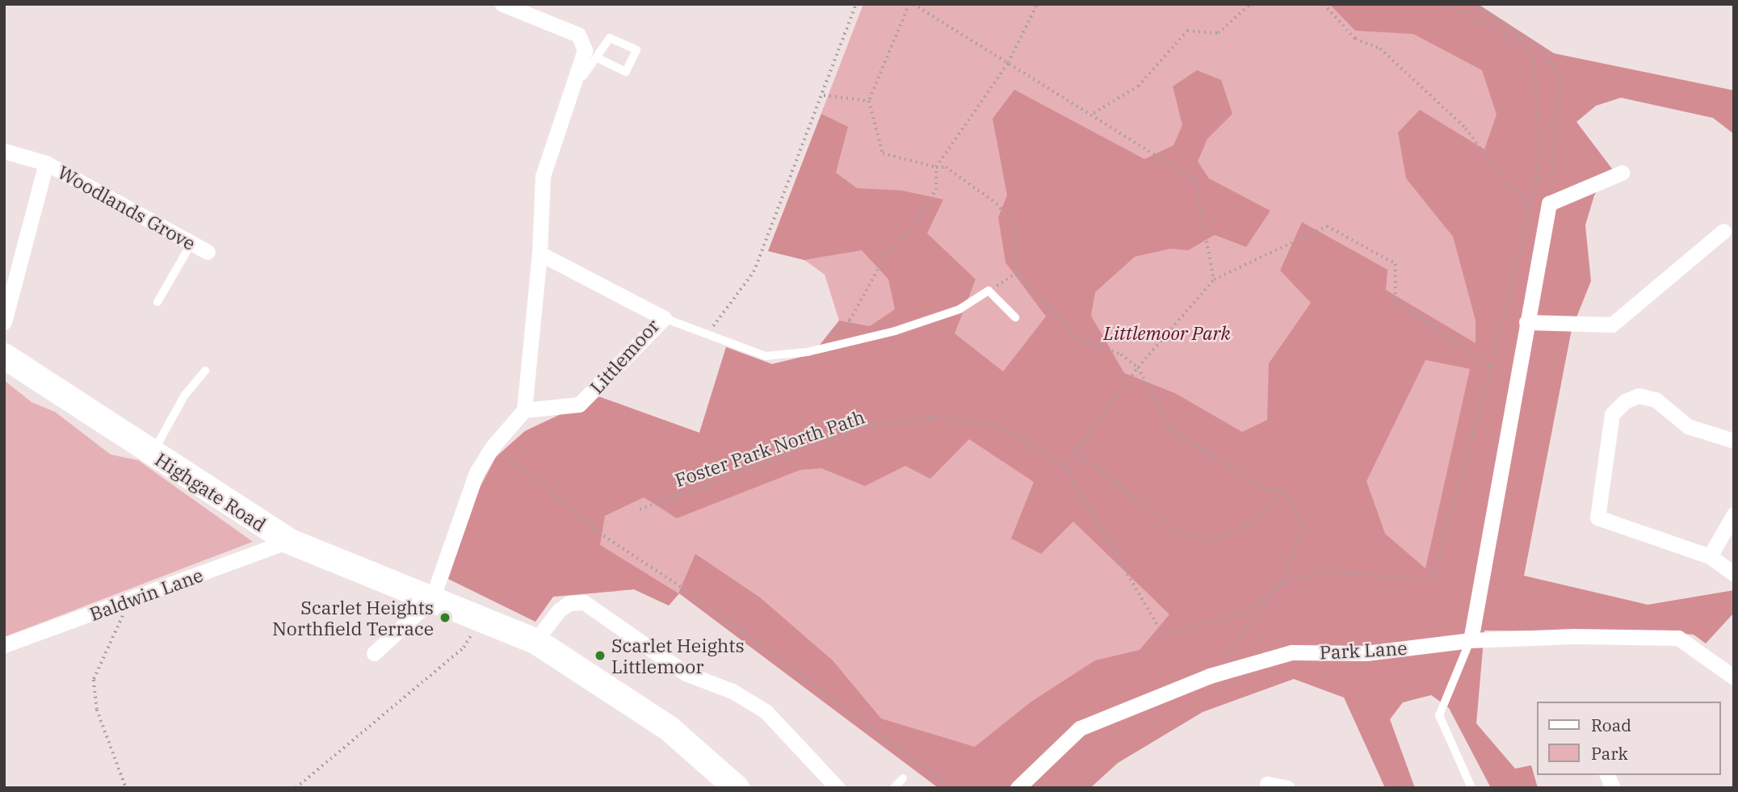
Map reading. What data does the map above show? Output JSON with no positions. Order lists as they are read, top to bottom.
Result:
{
  "streets": {
    "main road": ["Highgate Road"],
    "street": [
      "Woodlands Grove",
      "Littlemoor",
      "Baldwin Lane",
      "Park Lane"
    ],
    "path": ["Foster Park North Path"]
  },
  "crossings": [
    ["Highgate Road", "Baldwin Lane"]
  ],
  "parks": ["Littlemoor Park"],
  "places": ["Scarlet Heights Northfield Terrace", "Scarlet Heights Littlemoor"],
  "legend": ["Road", "Park"]
}
